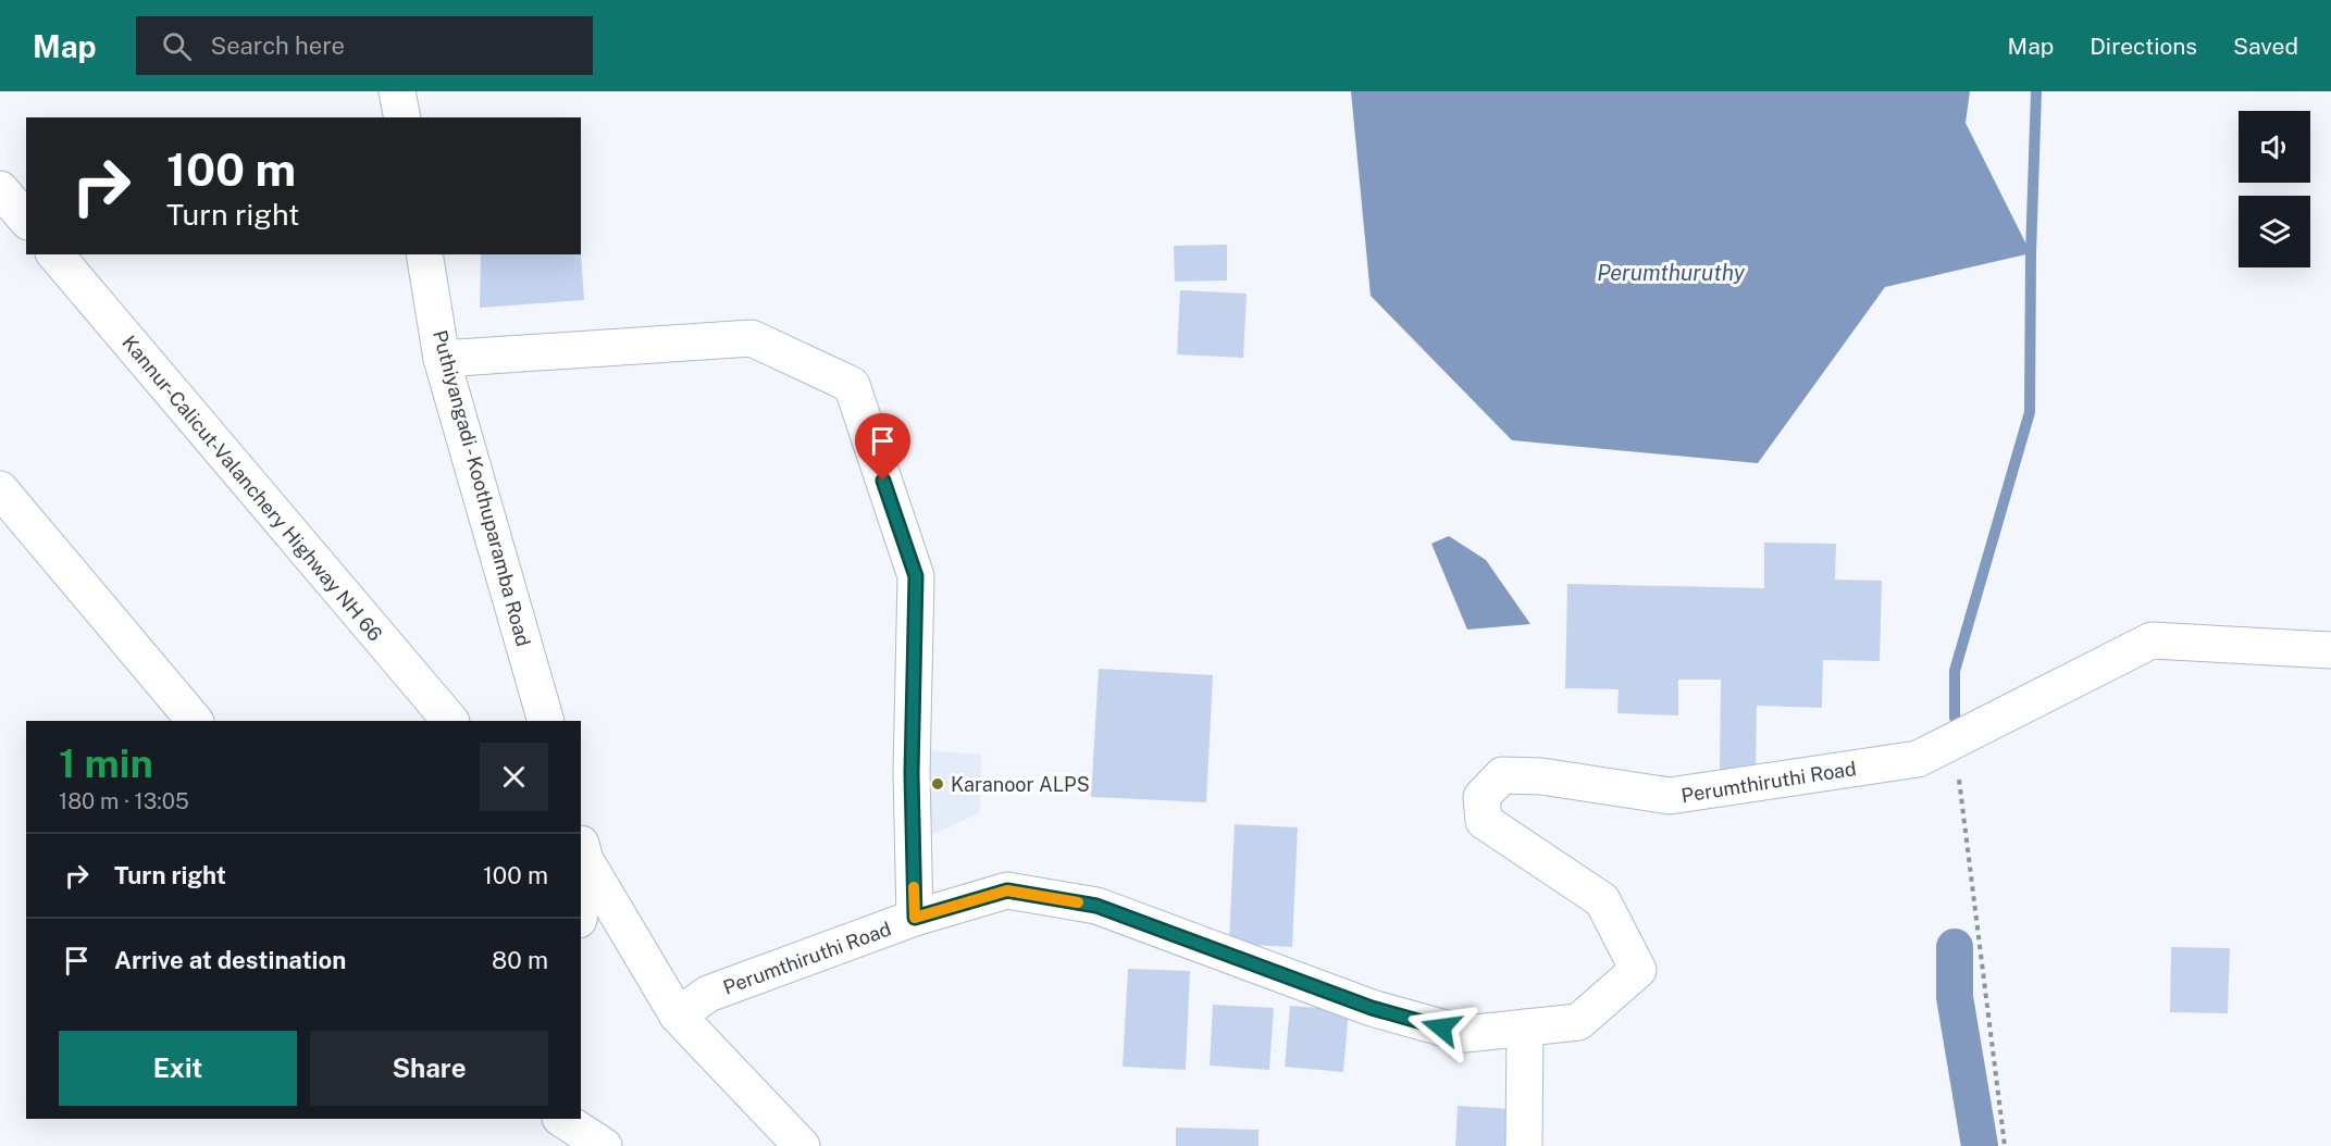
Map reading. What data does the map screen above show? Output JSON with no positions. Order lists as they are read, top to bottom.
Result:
{
  "streets": {
    "main road": ["Kannur-Calicut-Valanchery Highway NH 66", "Puthiyangadi - Koothuparamba Road", "Perumthiruthi Road"]
  },
  "water": ["Perumthuruthy"],
  "places": ["Karanoor ALPS"],
  "page": {
    "header": "Map",
    "search": "Search here",
    "nav": ["Map", "Directions", "Saved"],
    "turn": ["100 m", "Turn right"],
    "heading": ["1 min", "180 m · 13:05"],
    "list": [
      {
        "name": "Turn right",
        "value": "100 m"
      },
      {
        "name": "Arrive at destination",
        "value": "80 m"
      }
    ],
    "buttons": ["Exit", "Share"]
  }
}
